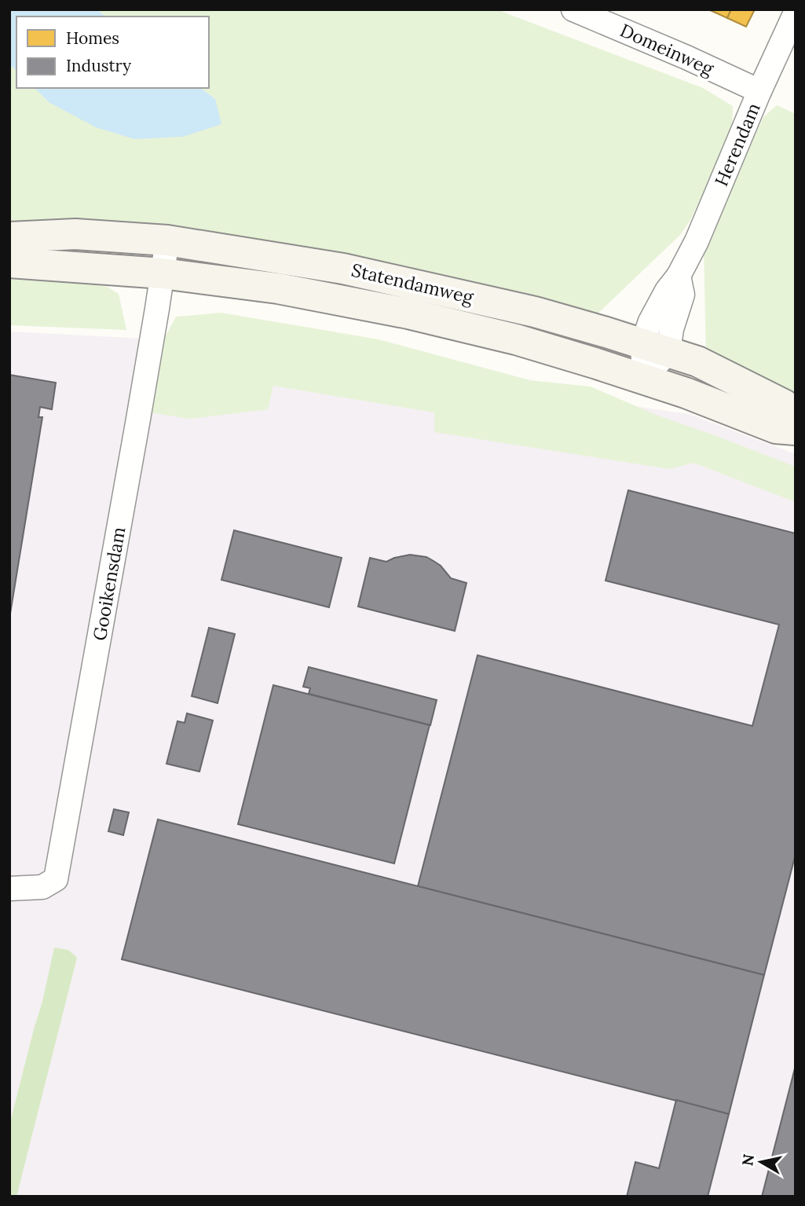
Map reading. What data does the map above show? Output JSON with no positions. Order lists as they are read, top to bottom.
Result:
{
  "streets": {
    "main road": ["Statendamweg"],
    "street": ["Domeinweg", "Herendam", "Gooikensdam"]
  },
  "crossings": [
    ["Domeinweg", "Herendam"],
    ["Herendam", "Statendamweg"],
    ["Statendamweg", "Gooikensdam"]
  ],
  "legend": ["Homes", "Industry"],
  "north": "left"
}
